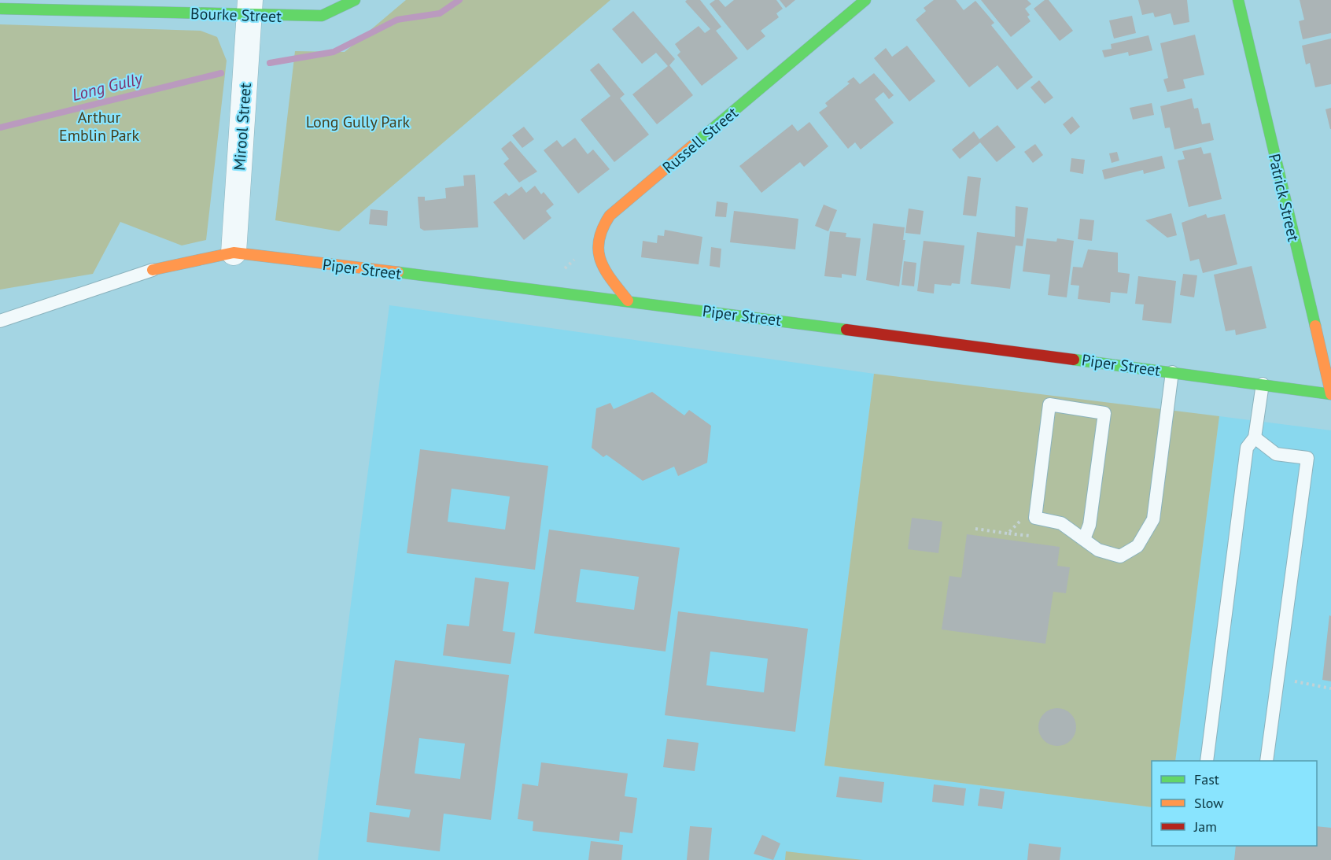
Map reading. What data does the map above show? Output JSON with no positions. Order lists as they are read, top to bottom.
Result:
{
  "streets": {
    "street": [
      "Bourke Street",
      "Mirool Street",
      "Russell Street",
      "Patrick Street",
      "Piper Street"
    ]
  },
  "crossings": [
    ["Bourke Street", "Mirool Street"],
    ["Mirool Street", "Piper Street"],
    ["Russell Street", "Piper Street"],
    ["Patrick Street", "Piper Street"]
  ],
  "water": ["Long Gully"],
  "parks": ["Arthur Emblin Park", "Long Gully Park"],
  "legend": ["Fast", "Slow", "Jam"]
}
